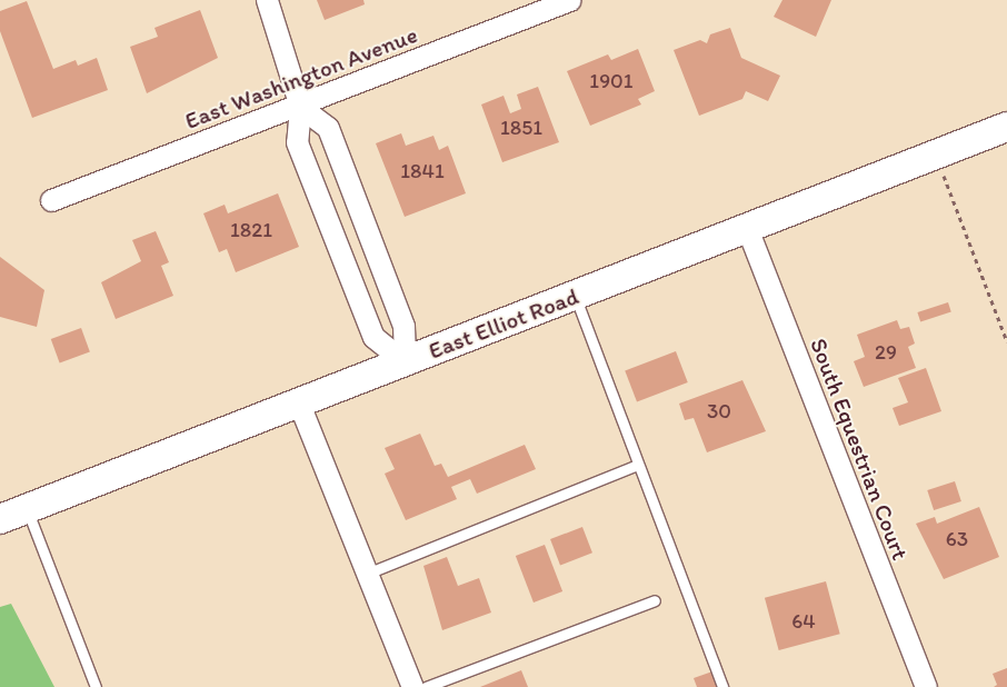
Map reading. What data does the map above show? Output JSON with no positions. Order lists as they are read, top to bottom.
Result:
{
  "streets": {
    "main road": ["East Elliot Road"],
    "street": ["East Washington Avenue", "South Equestrian Court"]
  },
  "crossings": [
    ["East Elliot Road", "South Equestrian Court"]
  ],
  "house_numbers": [
    "1901",
    "1851",
    "1841",
    "1821",
    "29",
    "30",
    "63",
    "64"
  ]
}
